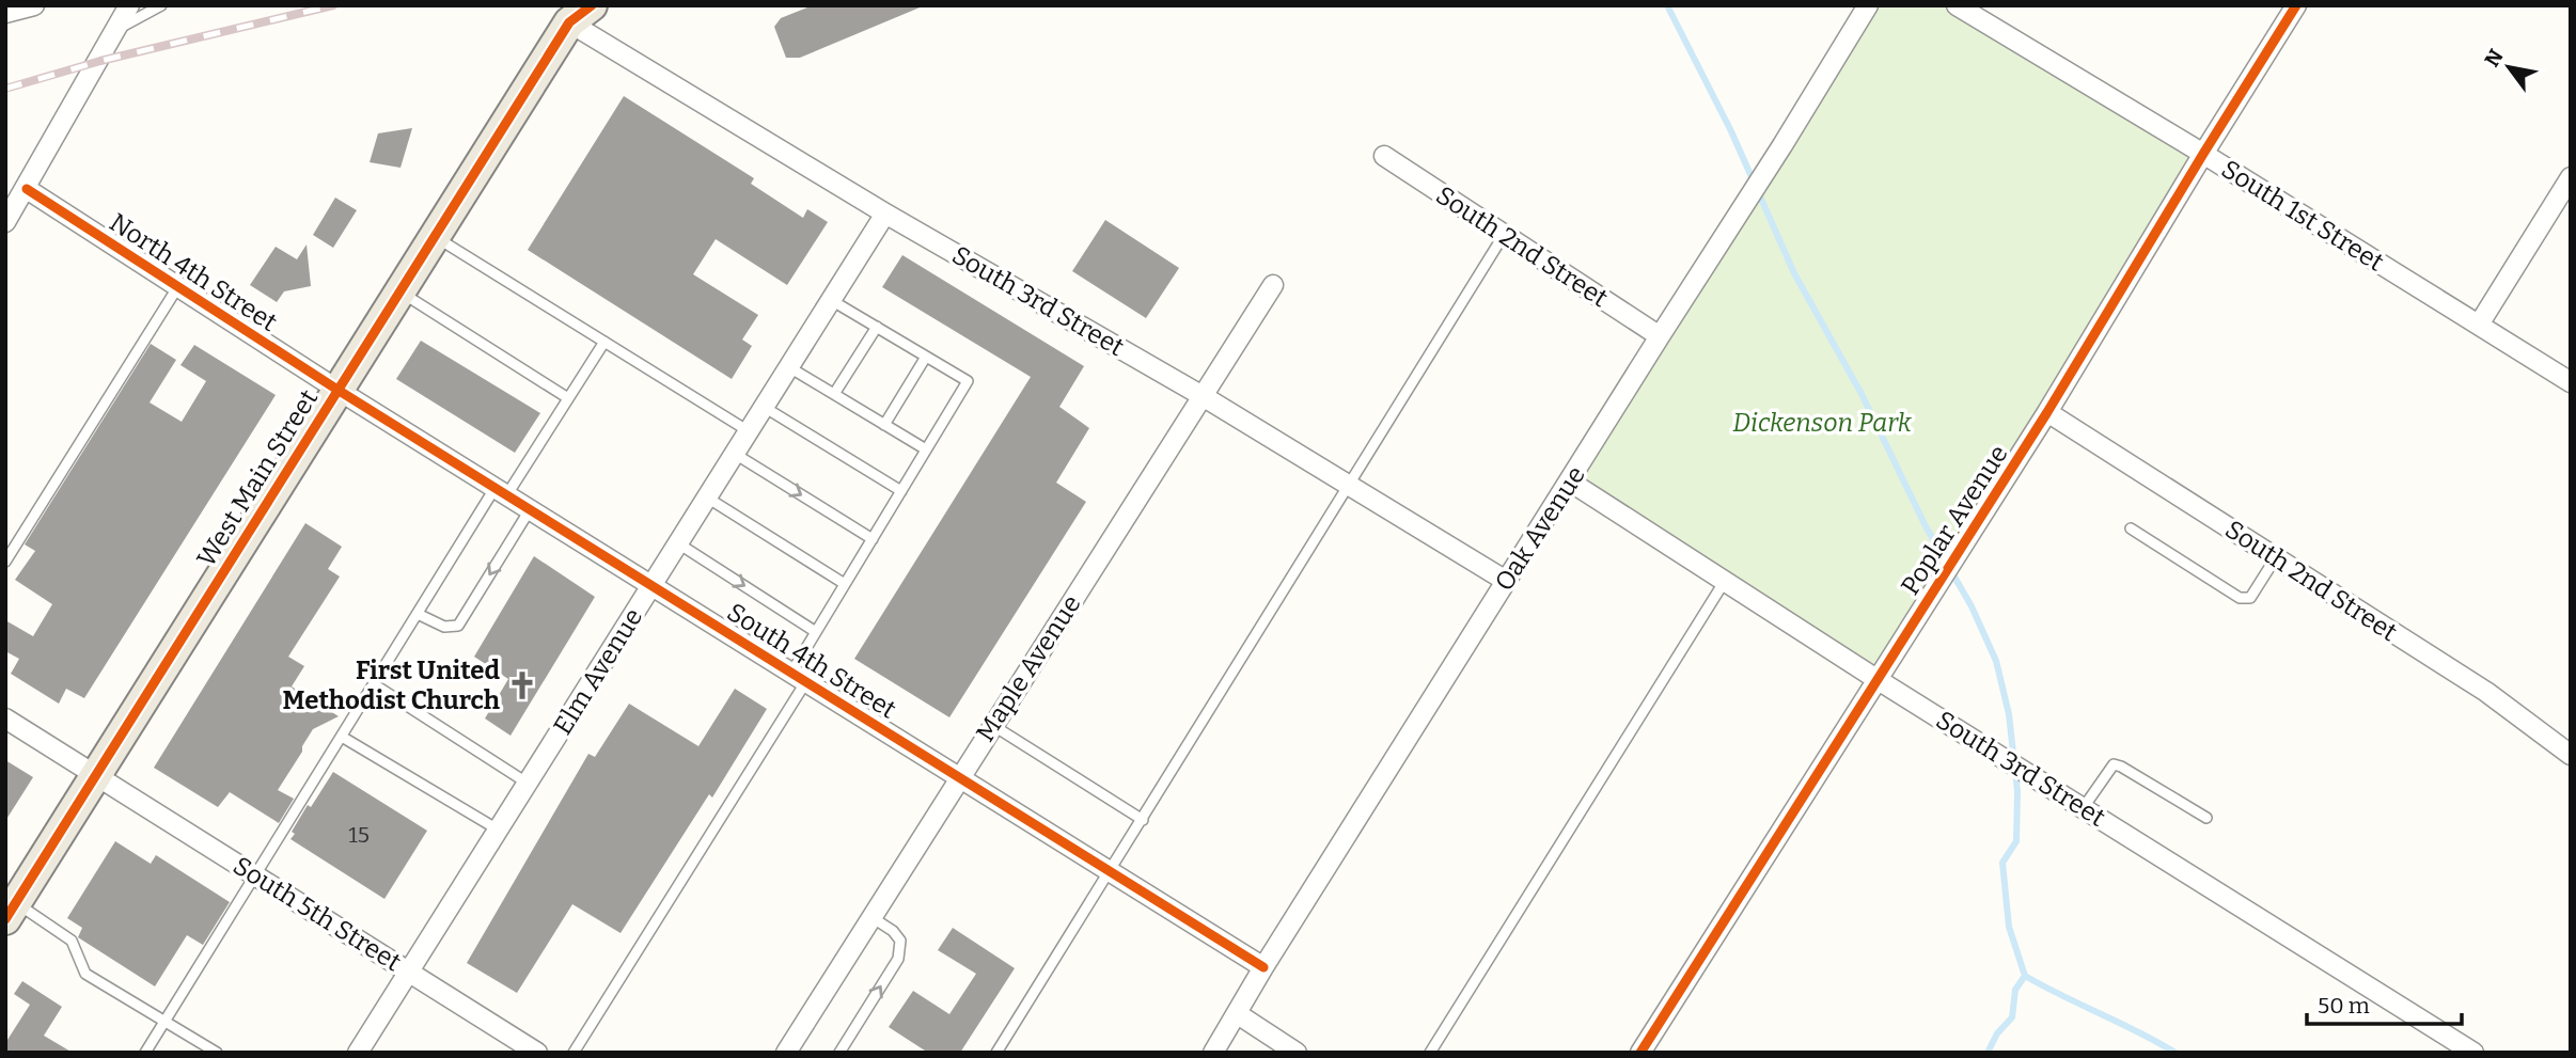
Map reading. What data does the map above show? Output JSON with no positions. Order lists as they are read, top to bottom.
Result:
{
  "streets": {
    "main road": ["West Main Street"],
    "street": [
      "South 1st Street",
      "South 2nd Street",
      "North 4th Street",
      "South 3rd Street",
      "Poplar Avenue",
      "Oak Avenue",
      "South 4th Street",
      "Maple Avenue",
      "Elm Avenue",
      "South 5th Street"
    ]
  },
  "crossings": [
    ["South 1st Street", "Poplar Avenue"],
    ["South 2nd Street", "Poplar Avenue"],
    ["South 2nd Street", "Oak Avenue"],
    ["North 4th Street", "West Main Street"],
    ["North 4th Street", "South 4th Street"],
    ["South 3rd Street", "West Main Street"],
    ["South 3rd Street", "Poplar Avenue"],
    ["South 3rd Street", "Oak Avenue"],
    ["South 3rd Street", "Maple Avenue"],
    ["South 3rd Street", "Elm Avenue"],
    ["West Main Street", "South 4th Street"],
    ["West Main Street", "South 5th Street"],
    ["Oak Avenue", "South 4th Street"],
    ["South 4th Street", "Maple Avenue"],
    ["South 4th Street", "Elm Avenue"],
    ["Elm Avenue", "South 5th Street"]
  ],
  "parks": ["Dickenson Park"],
  "places": {
    "church": ["First United Methodist Church"]
  },
  "house_numbers": ["15"],
  "scale_bar": "50 m",
  "north": "top left"
}
